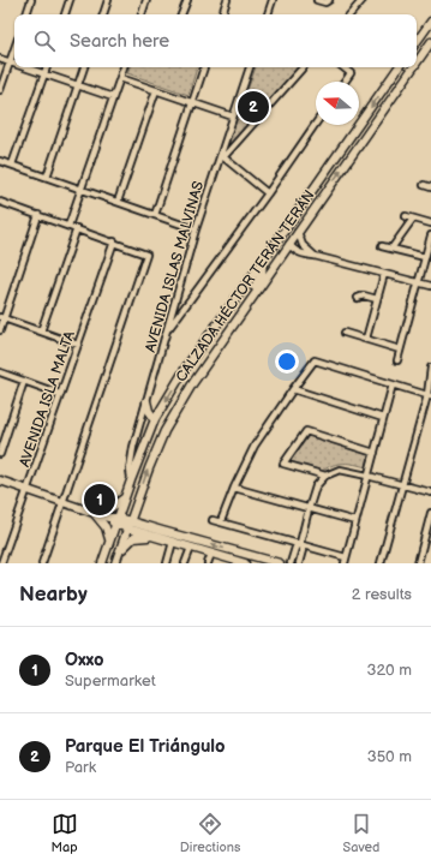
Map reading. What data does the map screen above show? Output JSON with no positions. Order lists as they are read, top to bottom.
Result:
{
  "streets": {
    "main road": ["CALZADA HÉCTOR TERÁN TERÁN"],
    "street": ["AVENIDA ISLAS MALVINAS", "AVENIDA ISLA MALTA"]
  },
  "crossings": [
    ["AVENIDA ISLAS MALVINAS", "CALZADA HÉCTOR TERÁN TERÁN"]
  ],
  "north": "left",
  "page": {
    "search": "Search here",
    "pins": ["2", "1"],
    "heading": ["Nearby", "2 results"],
    "list": [
      {
        "mark": "1",
        "name": "Oxxo",
        "note": "Supermarket",
        "value": "320 m"
      },
      {
        "mark": "2",
        "name": "Parque El Triángulo",
        "note": "Park",
        "value": "350 m"
      }
    ],
    "nav": ["Map", "Directions", "Saved"]
  }
}
